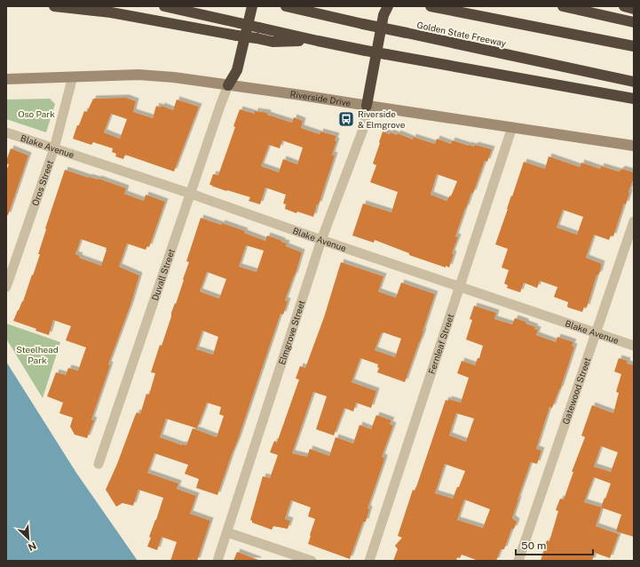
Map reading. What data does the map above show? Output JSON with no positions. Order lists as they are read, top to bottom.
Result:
{
  "streets": {
    "highway": ["Golden State Freeway"],
    "main road": ["Riverside Drive"],
    "street": [
      "Blake Avenue",
      "Oros Street",
      "Duvall Street",
      "Elmgrove Street",
      "Fernleaf Street",
      "Gatewood Street"
    ]
  },
  "crossings": [
    ["Riverside Drive", "Oros Street"],
    ["Riverside Drive", "Duvall Street"],
    ["Riverside Drive", "Elmgrove Street"],
    ["Riverside Drive", "Fernleaf Street"],
    ["Blake Avenue", "Oros Street"],
    ["Blake Avenue", "Duvall Street"],
    ["Blake Avenue", "Elmgrove Street"],
    ["Blake Avenue", "Fernleaf Street"],
    ["Blake Avenue", "Gatewood Street"]
  ],
  "parks": ["Oso Park", "Steelhead Park"],
  "places": {
    "bus stop": ["Riverside & Elmgrove"]
  },
  "scale_bar": "50 m",
  "north": "bottom right"
}
